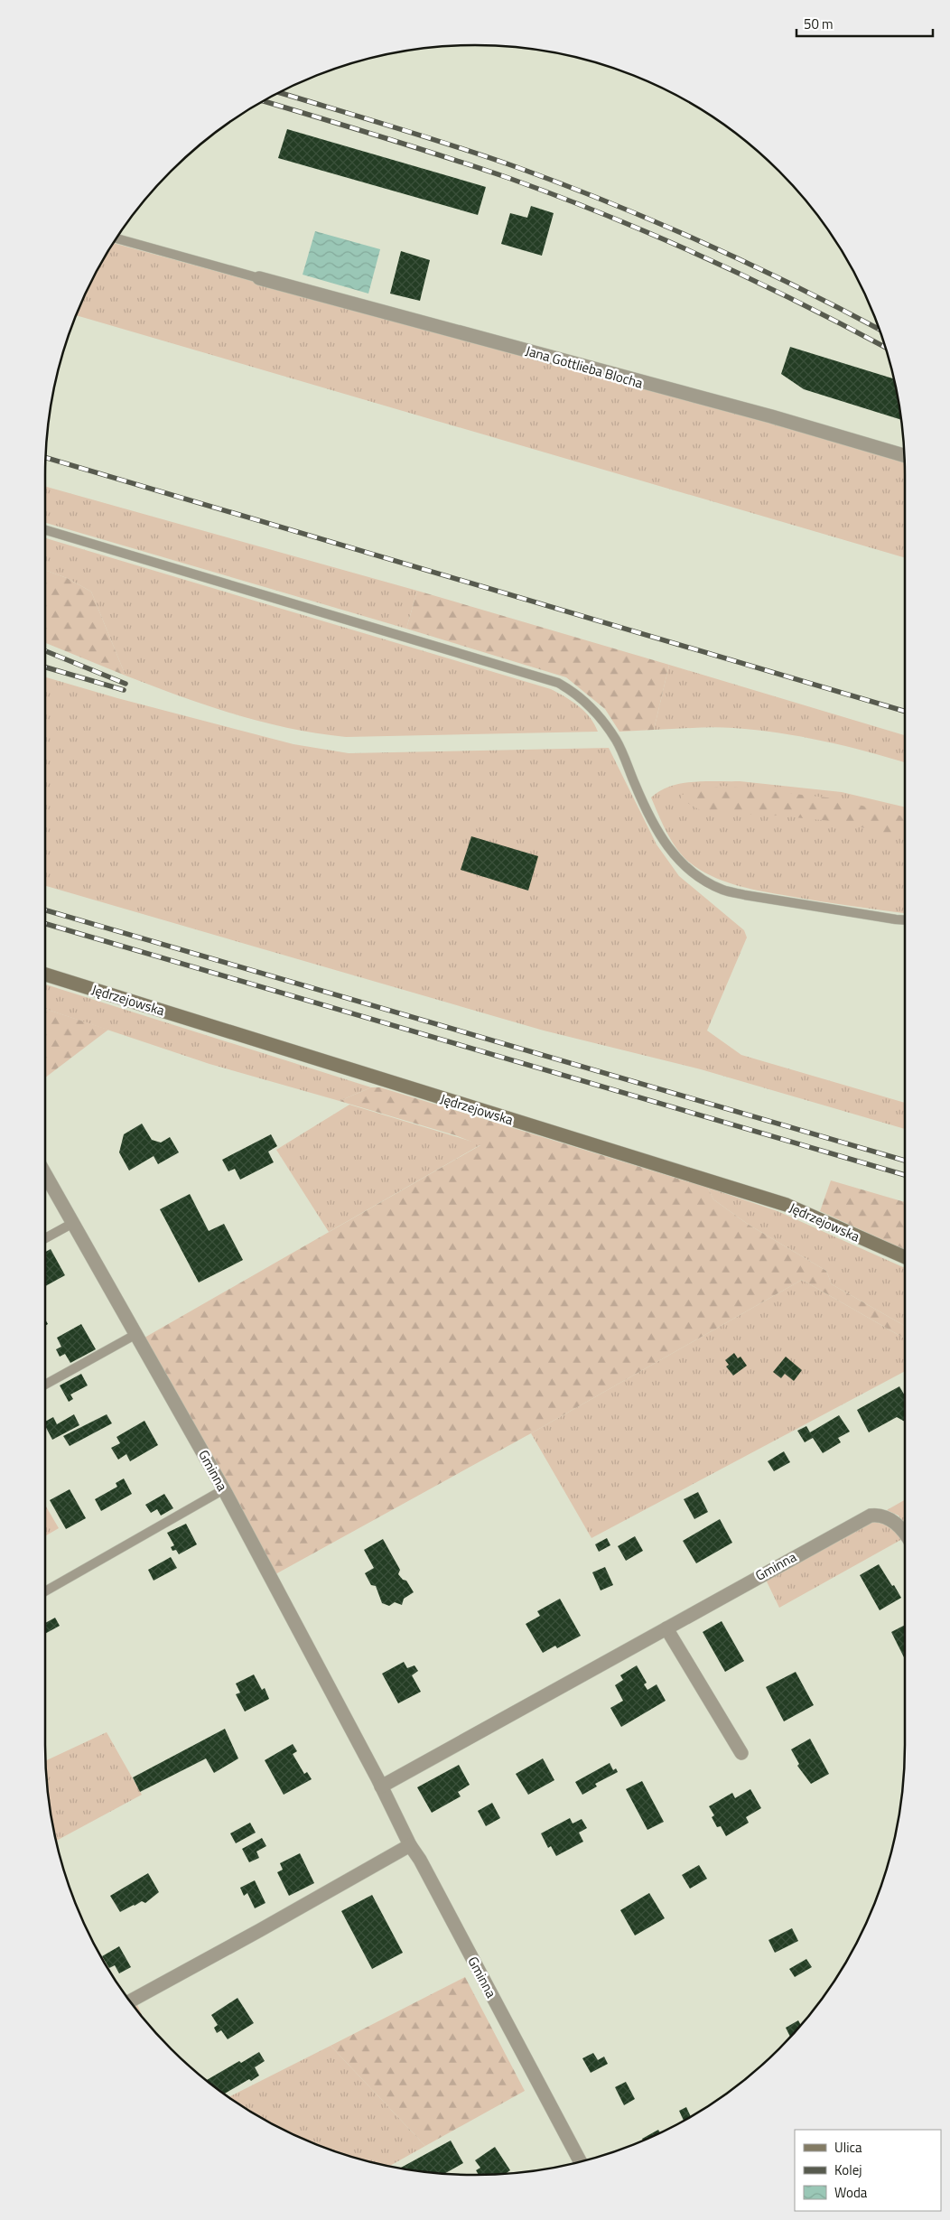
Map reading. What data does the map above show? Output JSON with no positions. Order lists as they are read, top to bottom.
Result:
{
  "streets": {
    "street": ["Jana Gottlieba Blocha", "Jędrzejowska", "Gminna"]
  },
  "legend": ["Ulica", "Kolej", "Woda"],
  "scale_bar": "50 m"
}
